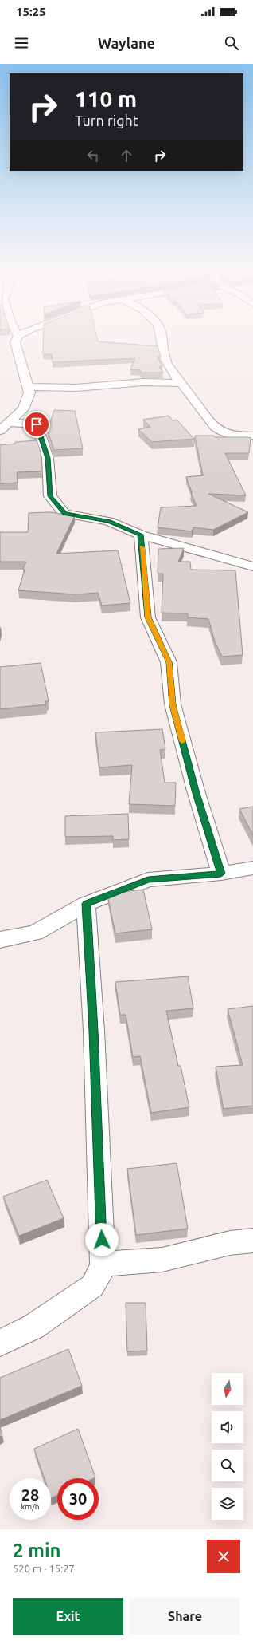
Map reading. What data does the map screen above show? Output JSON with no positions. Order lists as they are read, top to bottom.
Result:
{
  "north": "bottom",
  "page": {
    "status": "15:25",
    "header": "Waylane",
    "turn": ["110 m", "Turn right"],
    "speed": "28 km/h",
    "limit": "30",
    "heading": ["2 min", "520 m · 15:27"],
    "buttons": ["Exit", "Share"]
  }
}
